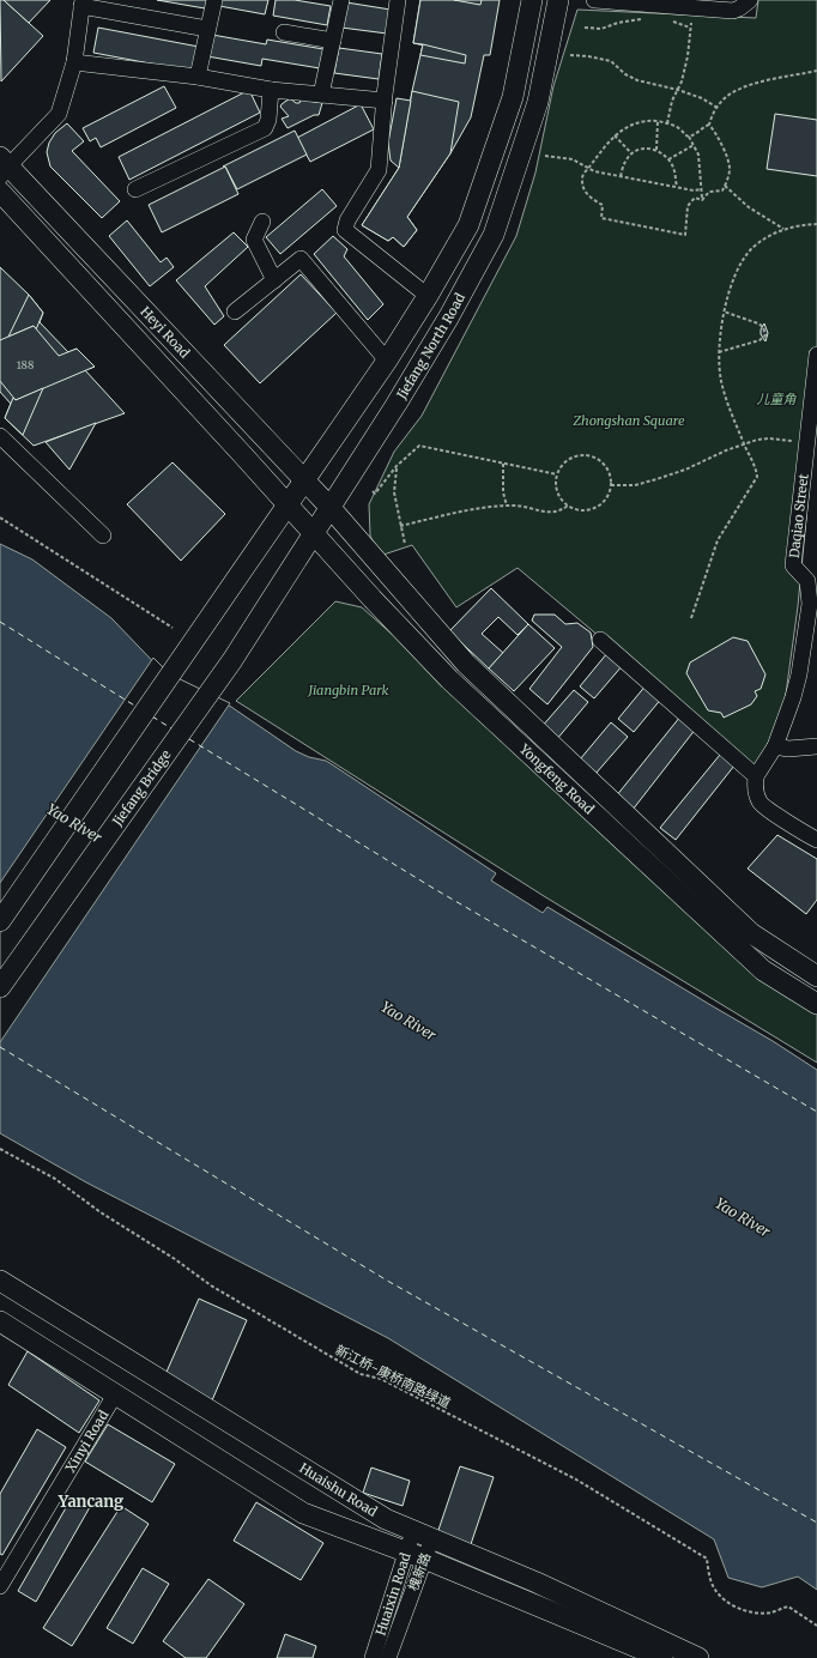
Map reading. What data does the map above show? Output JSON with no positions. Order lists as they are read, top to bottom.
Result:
{
  "streets": {
    "main road": [
      "Heyi Road",
      "Jiefang North Road",
      "Yongfeng Road",
      "Jiefang Bridge",
      "Huaishu Road"
    ],
    "street": [
      "Daqiao Street",
      "Xinyi Road",
      "槐新路",
      "Huaixin Road"
    ],
    "path": ["新江桥-康桥南路绿道"]
  },
  "crossings": [
    ["Heyi Road", "Jiefang North Road"],
    ["Heyi Road", "Yongfeng Road"],
    ["Jiefang North Road", "Yongfeng Road"],
    ["Jiefang North Road", "Jiefang Bridge"],
    ["Xinyi Road", "Huaishu Road"],
    ["Huaishu Road", "槐新路"],
    ["Huaishu Road", "Huaixin Road"],
    ["槐新路", "Huaixin Road"]
  ],
  "districts": ["Yancang"],
  "water": ["Yao River"],
  "parks": ["儿童角", "Zhongshan Square", "Jiangbin Park"],
  "house_numbers": ["188"]
}
